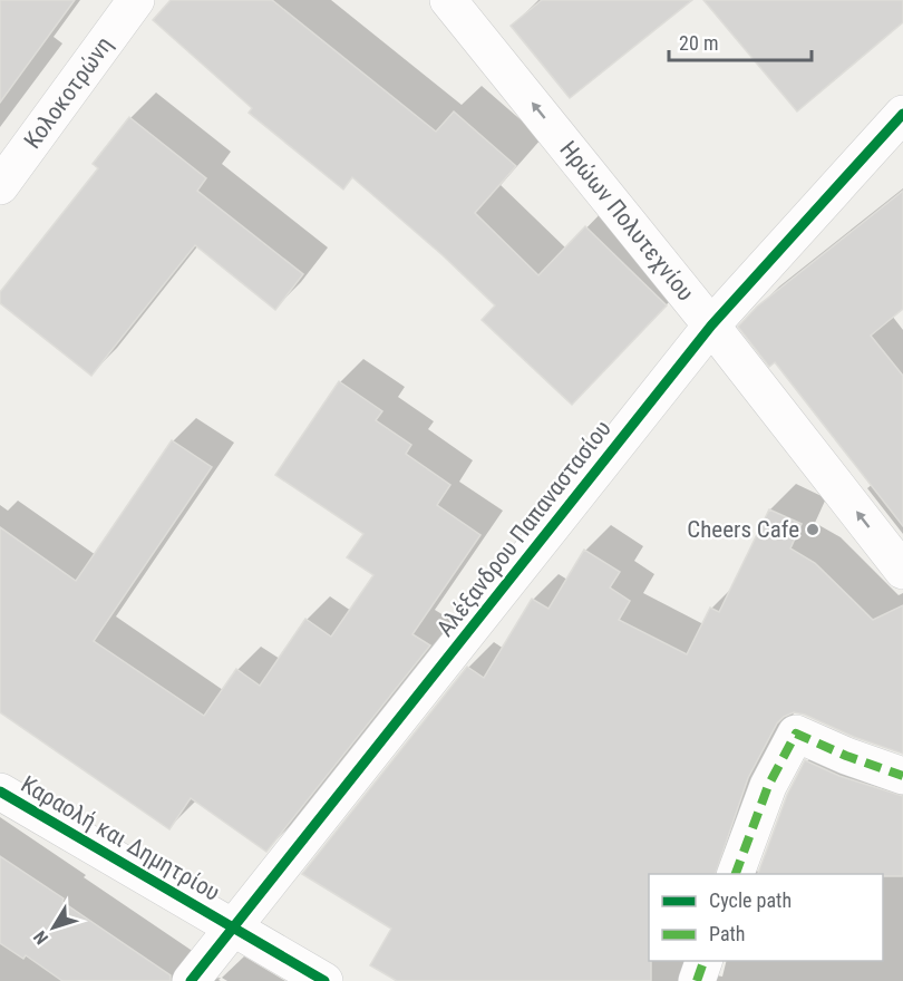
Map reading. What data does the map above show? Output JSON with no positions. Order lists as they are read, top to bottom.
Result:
{
  "streets": {
    "street": [
      "Κολοκοτρώνη",
      "Ηρώων Πολυτεχνίου",
      "Αλέξανδρου Παπαναστασίου",
      "Καραολή και Δημητρίου"
    ]
  },
  "crossings": [
    ["Ηρώων Πολυτεχνίου", "Αλέξανδρου Παπαναστασίου"],
    ["Αλέξανδρου Παπαναστασίου", "Καραολή και Δημητρίου"]
  ],
  "one_way": ["Ηρώων Πολυτεχνίου"],
  "places": ["Cheers Cafe"],
  "legend": ["Cycle path", "Path"],
  "scale_bar": "20 m",
  "north": "bottom left"
}
